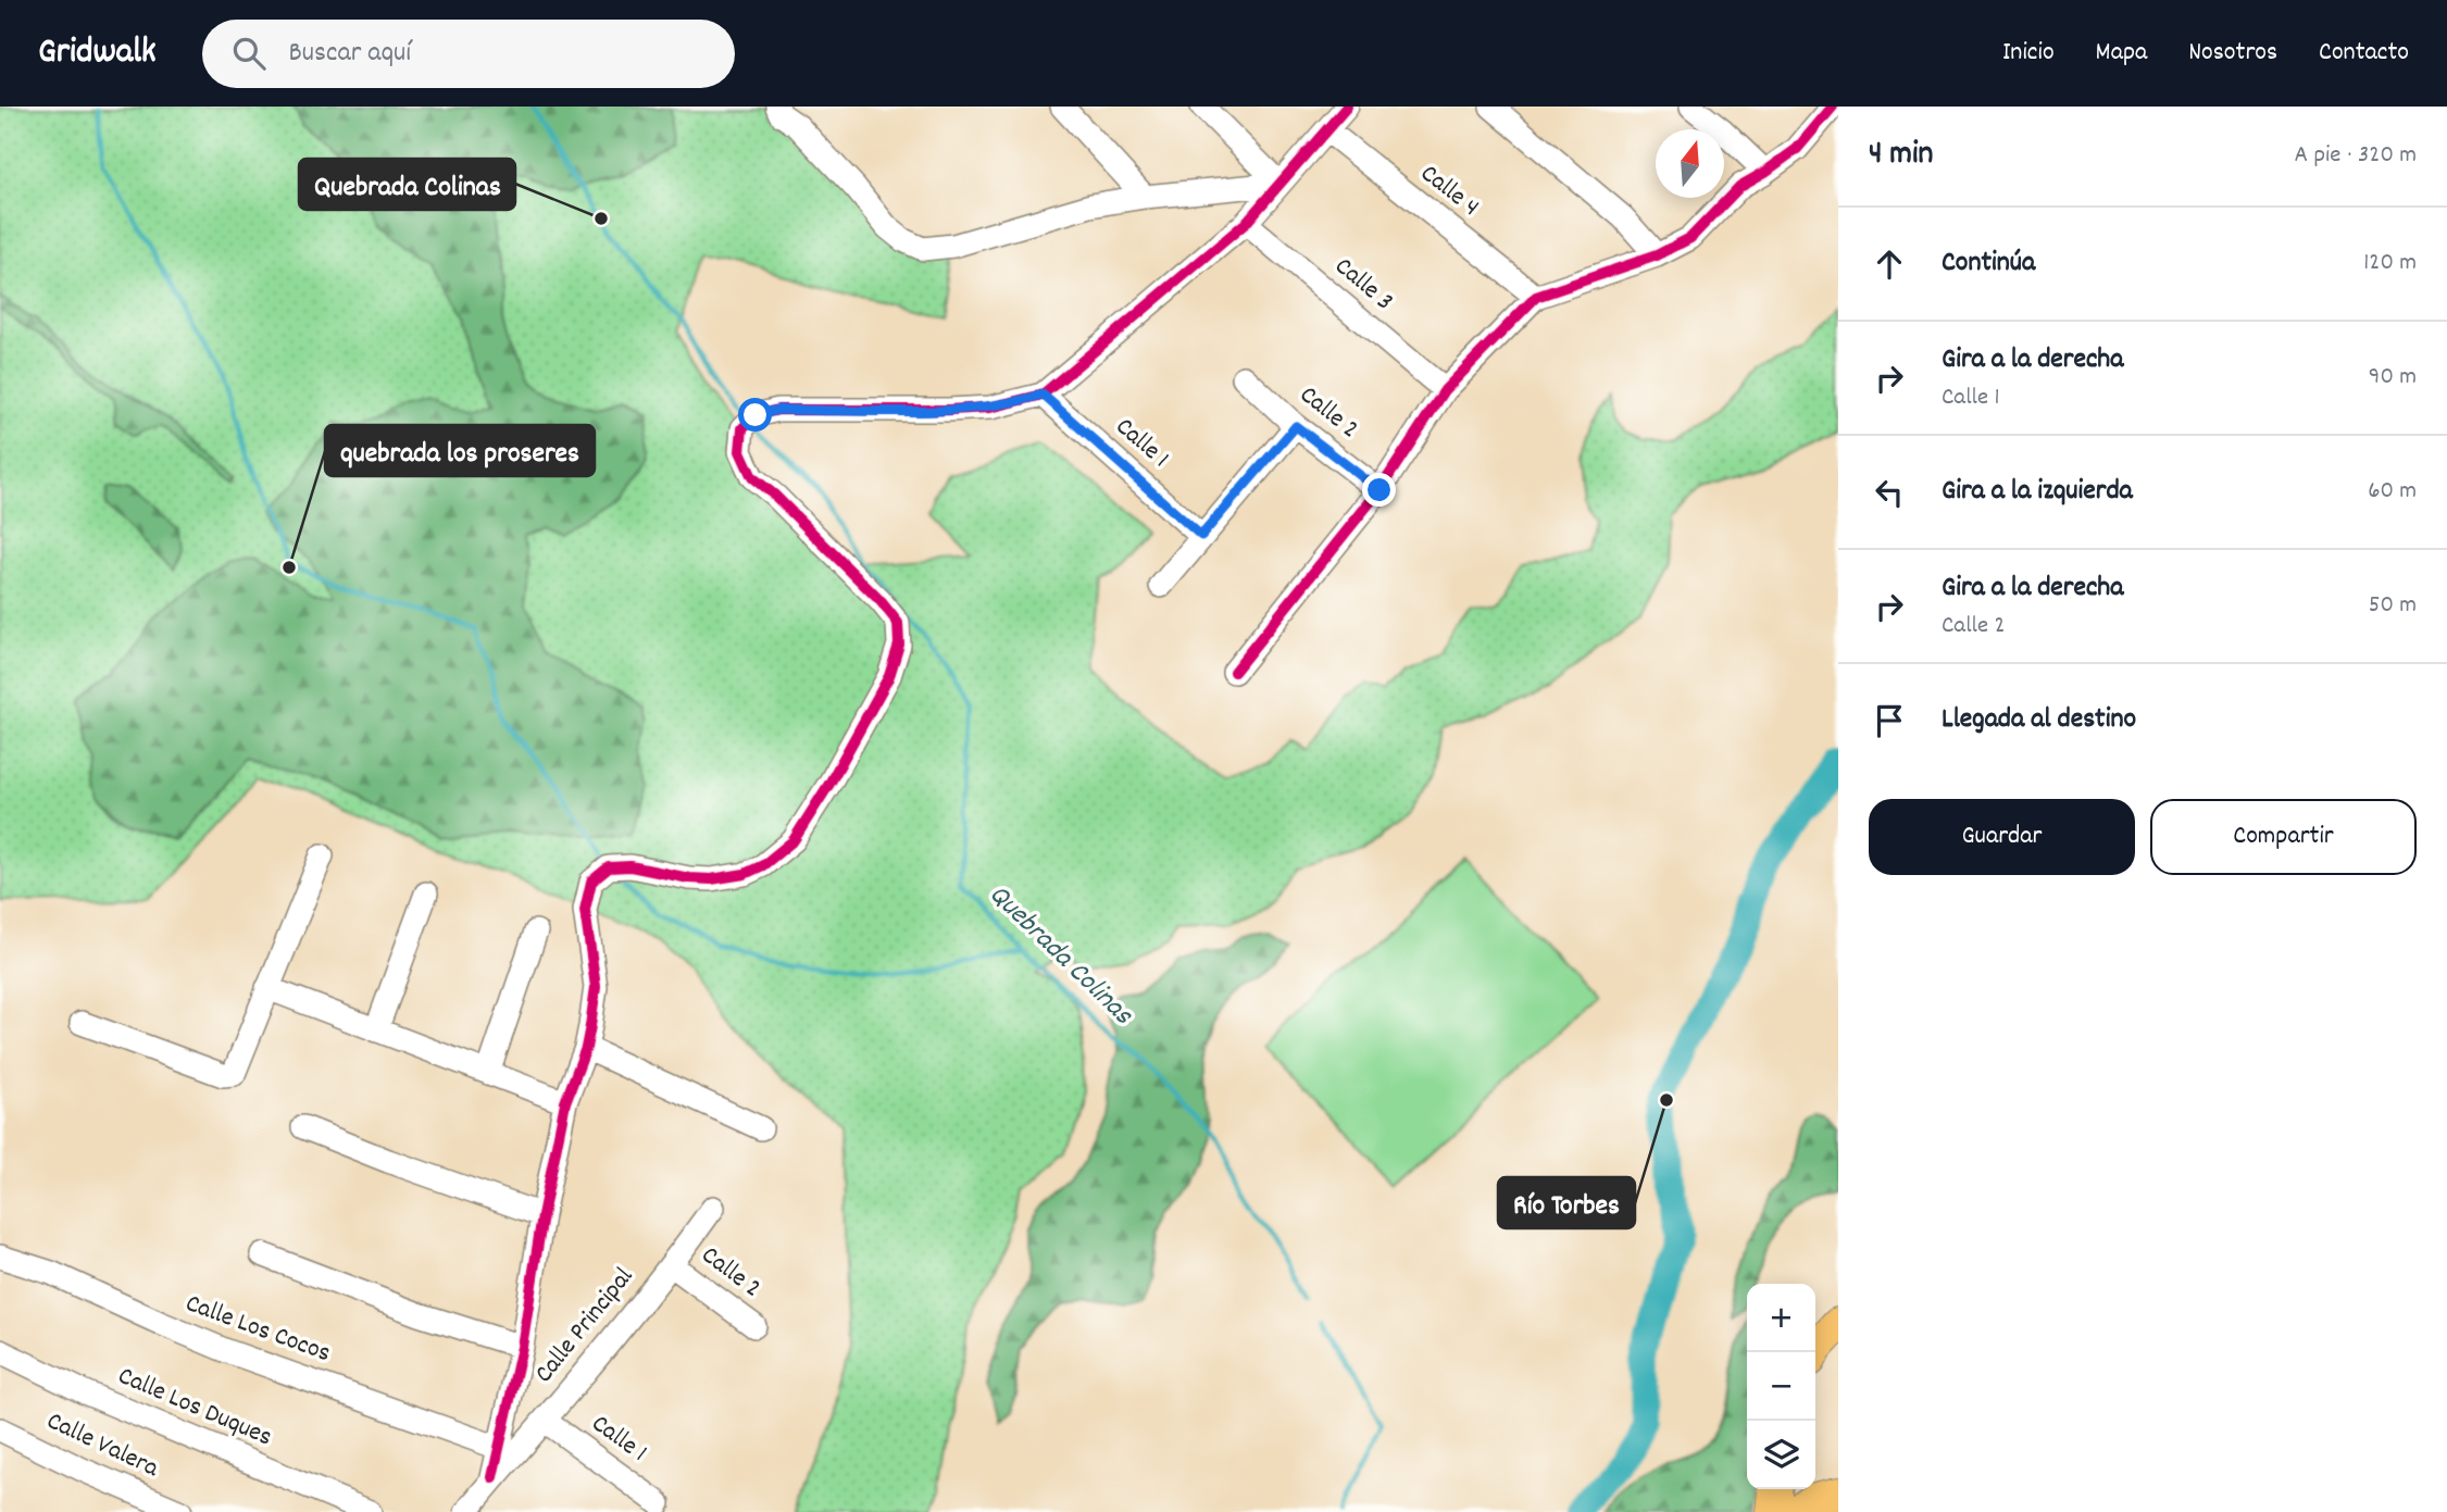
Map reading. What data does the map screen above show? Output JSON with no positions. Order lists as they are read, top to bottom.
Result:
{
  "streets": {
    "street": [
      "Calle 4",
      "Calle 3",
      "Calle 2",
      "Calle 1",
      "Calle Principal",
      "Calle Los Cocos",
      "Calle Los Duques",
      "Calle Valera"
    ]
  },
  "crossings": [
    ["Calle 2", "Calle Principal"],
    ["Calle 1", "Calle Principal"]
  ],
  "water": ["Quebrada Colinas"],
  "places": ["Quebrada Colinas", "quebrada los proseres", "Río Torbes"],
  "north": "top",
  "page": {
    "header": "Gridwalk",
    "search": "Buscar aquí",
    "nav": [
      "Inicio",
      "Mapa",
      "Nosotros",
      "Contacto"
    ],
    "heading": ["4 min", "A pie · 320 m"],
    "list": [
      ["Continúa", "120 m"],
      ["Gira a la derecha", "Calle 1", "90 m"],
      ["Gira a la izquierda", "60 m"],
      ["Gira a la derecha", "Calle 2", "50 m"],
      "Llegada al destino"
    ],
    "buttons": ["Guardar", "Compartir"],
    "map_buttons": ["+", "−"]
  }
}
